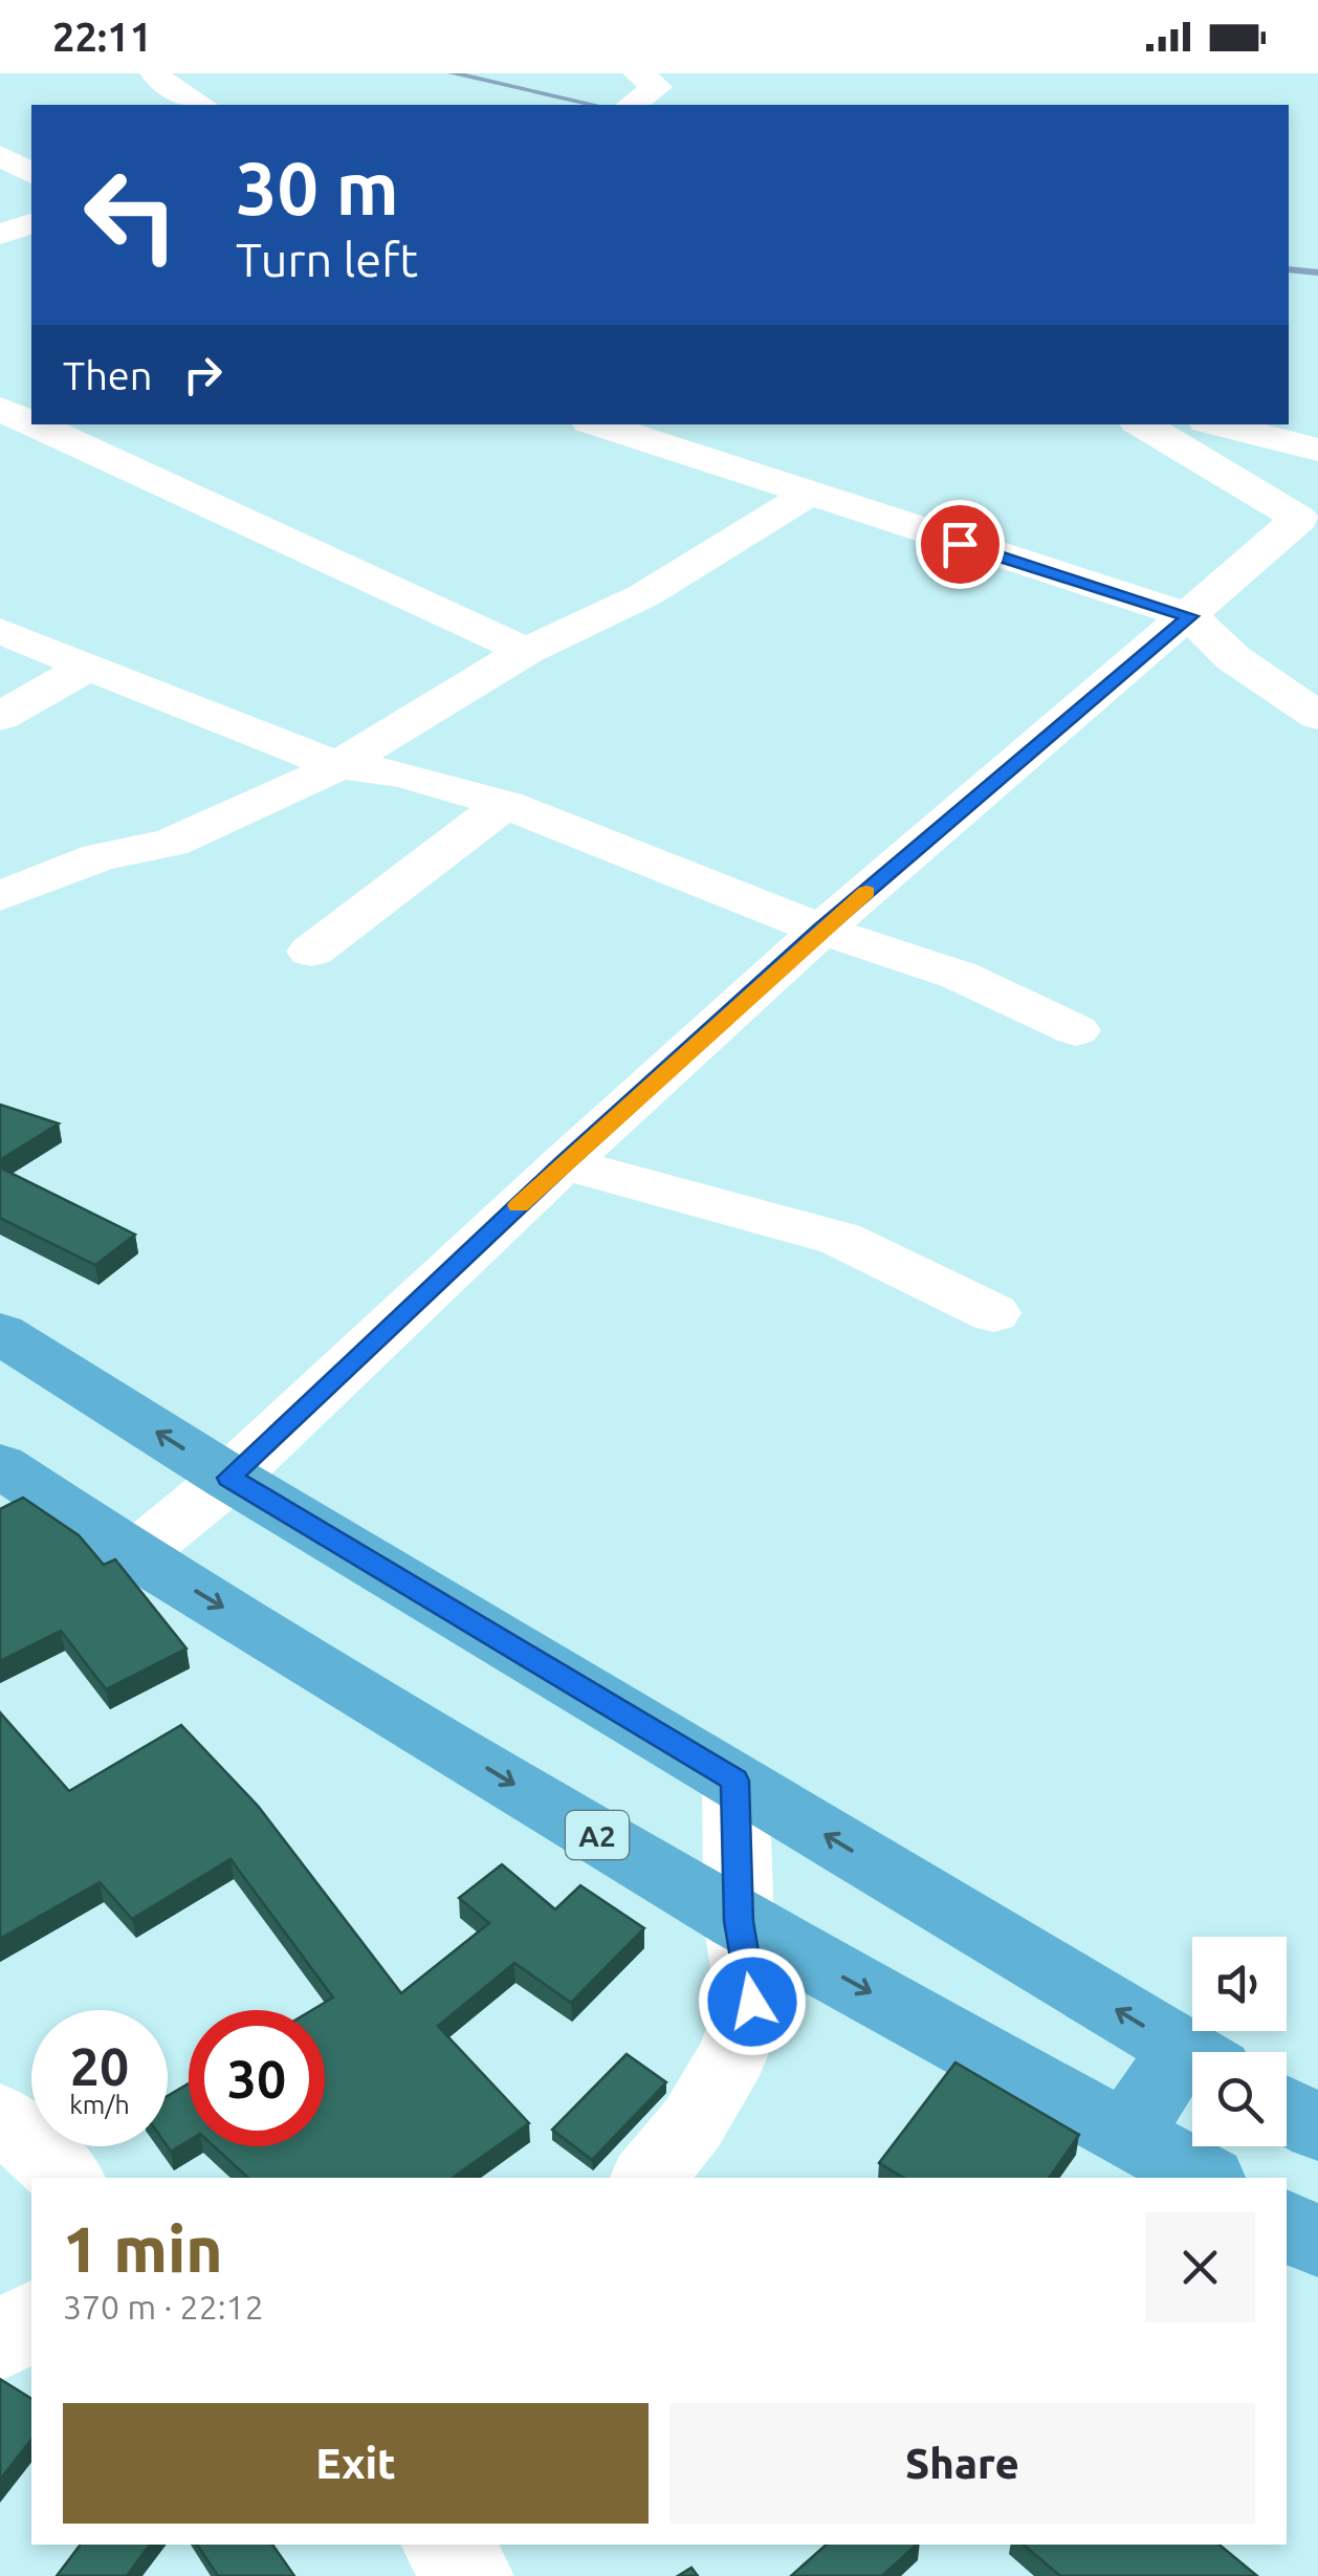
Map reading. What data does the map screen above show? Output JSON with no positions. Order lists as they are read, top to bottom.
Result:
{
  "streets": {
    "highway": ["A2"]
  },
  "page": {
    "status": "22:11",
    "turn": ["30 m", "Turn left"],
    "then": "Then",
    "speed": "20 km/h",
    "limit": "30",
    "heading": ["1 min", "370 m · 22:12"],
    "buttons": ["Exit", "Share"]
  }
}
